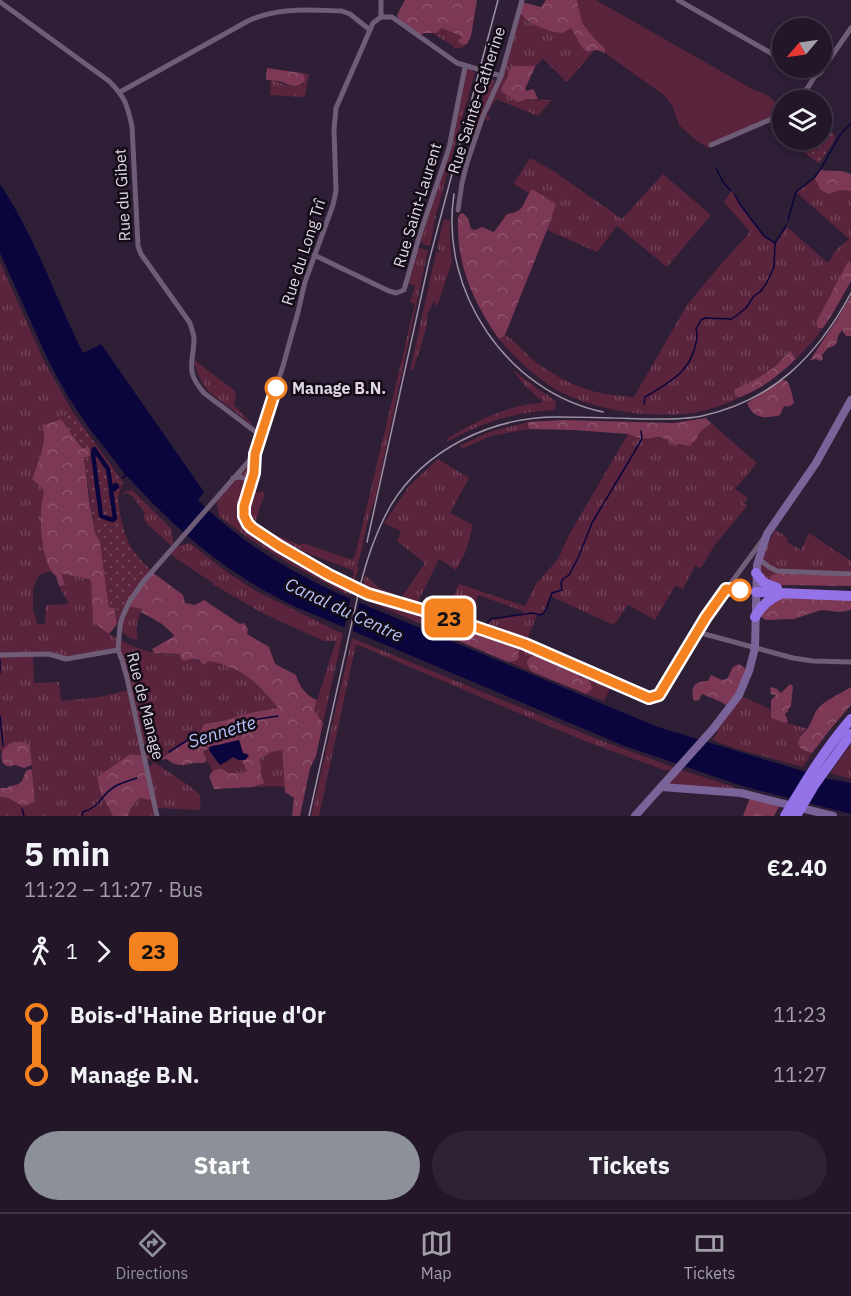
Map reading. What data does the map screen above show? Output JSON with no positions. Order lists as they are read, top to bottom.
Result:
{
  "streets": {
    "street": [
      "Rue Sainte-Catherine",
      "Rue du Gibet",
      "Rue Saint-Laurent",
      "Rue du Long Trî",
      "Rue de Manage"
    ]
  },
  "crossings": [
    ["Rue du Gibet", "Rue du Long Trî"],
    ["Rue Saint-Laurent", "Rue du Long Trî"]
  ],
  "water": ["Canal du Centre", "Sennette"],
  "places": ["Manage B.N."],
  "lines": ["bus line 23"],
  "north": "bottom left",
  "page": {
    "on_map": "23",
    "heading": ["5 min", "11:22 – 11:27 · Bus", "€2.40"],
    "legs": ["1", "23"],
    "list": [
      {
        "name": "Bois-d'Haine Brique d'Or",
        "value": "11:23"
      },
      {
        "name": "Manage B.N.",
        "value": "11:27"
      }
    ],
    "buttons": ["Start", "Tickets"],
    "tabs": ["Directions", "Map", "Tickets"]
  }
}
